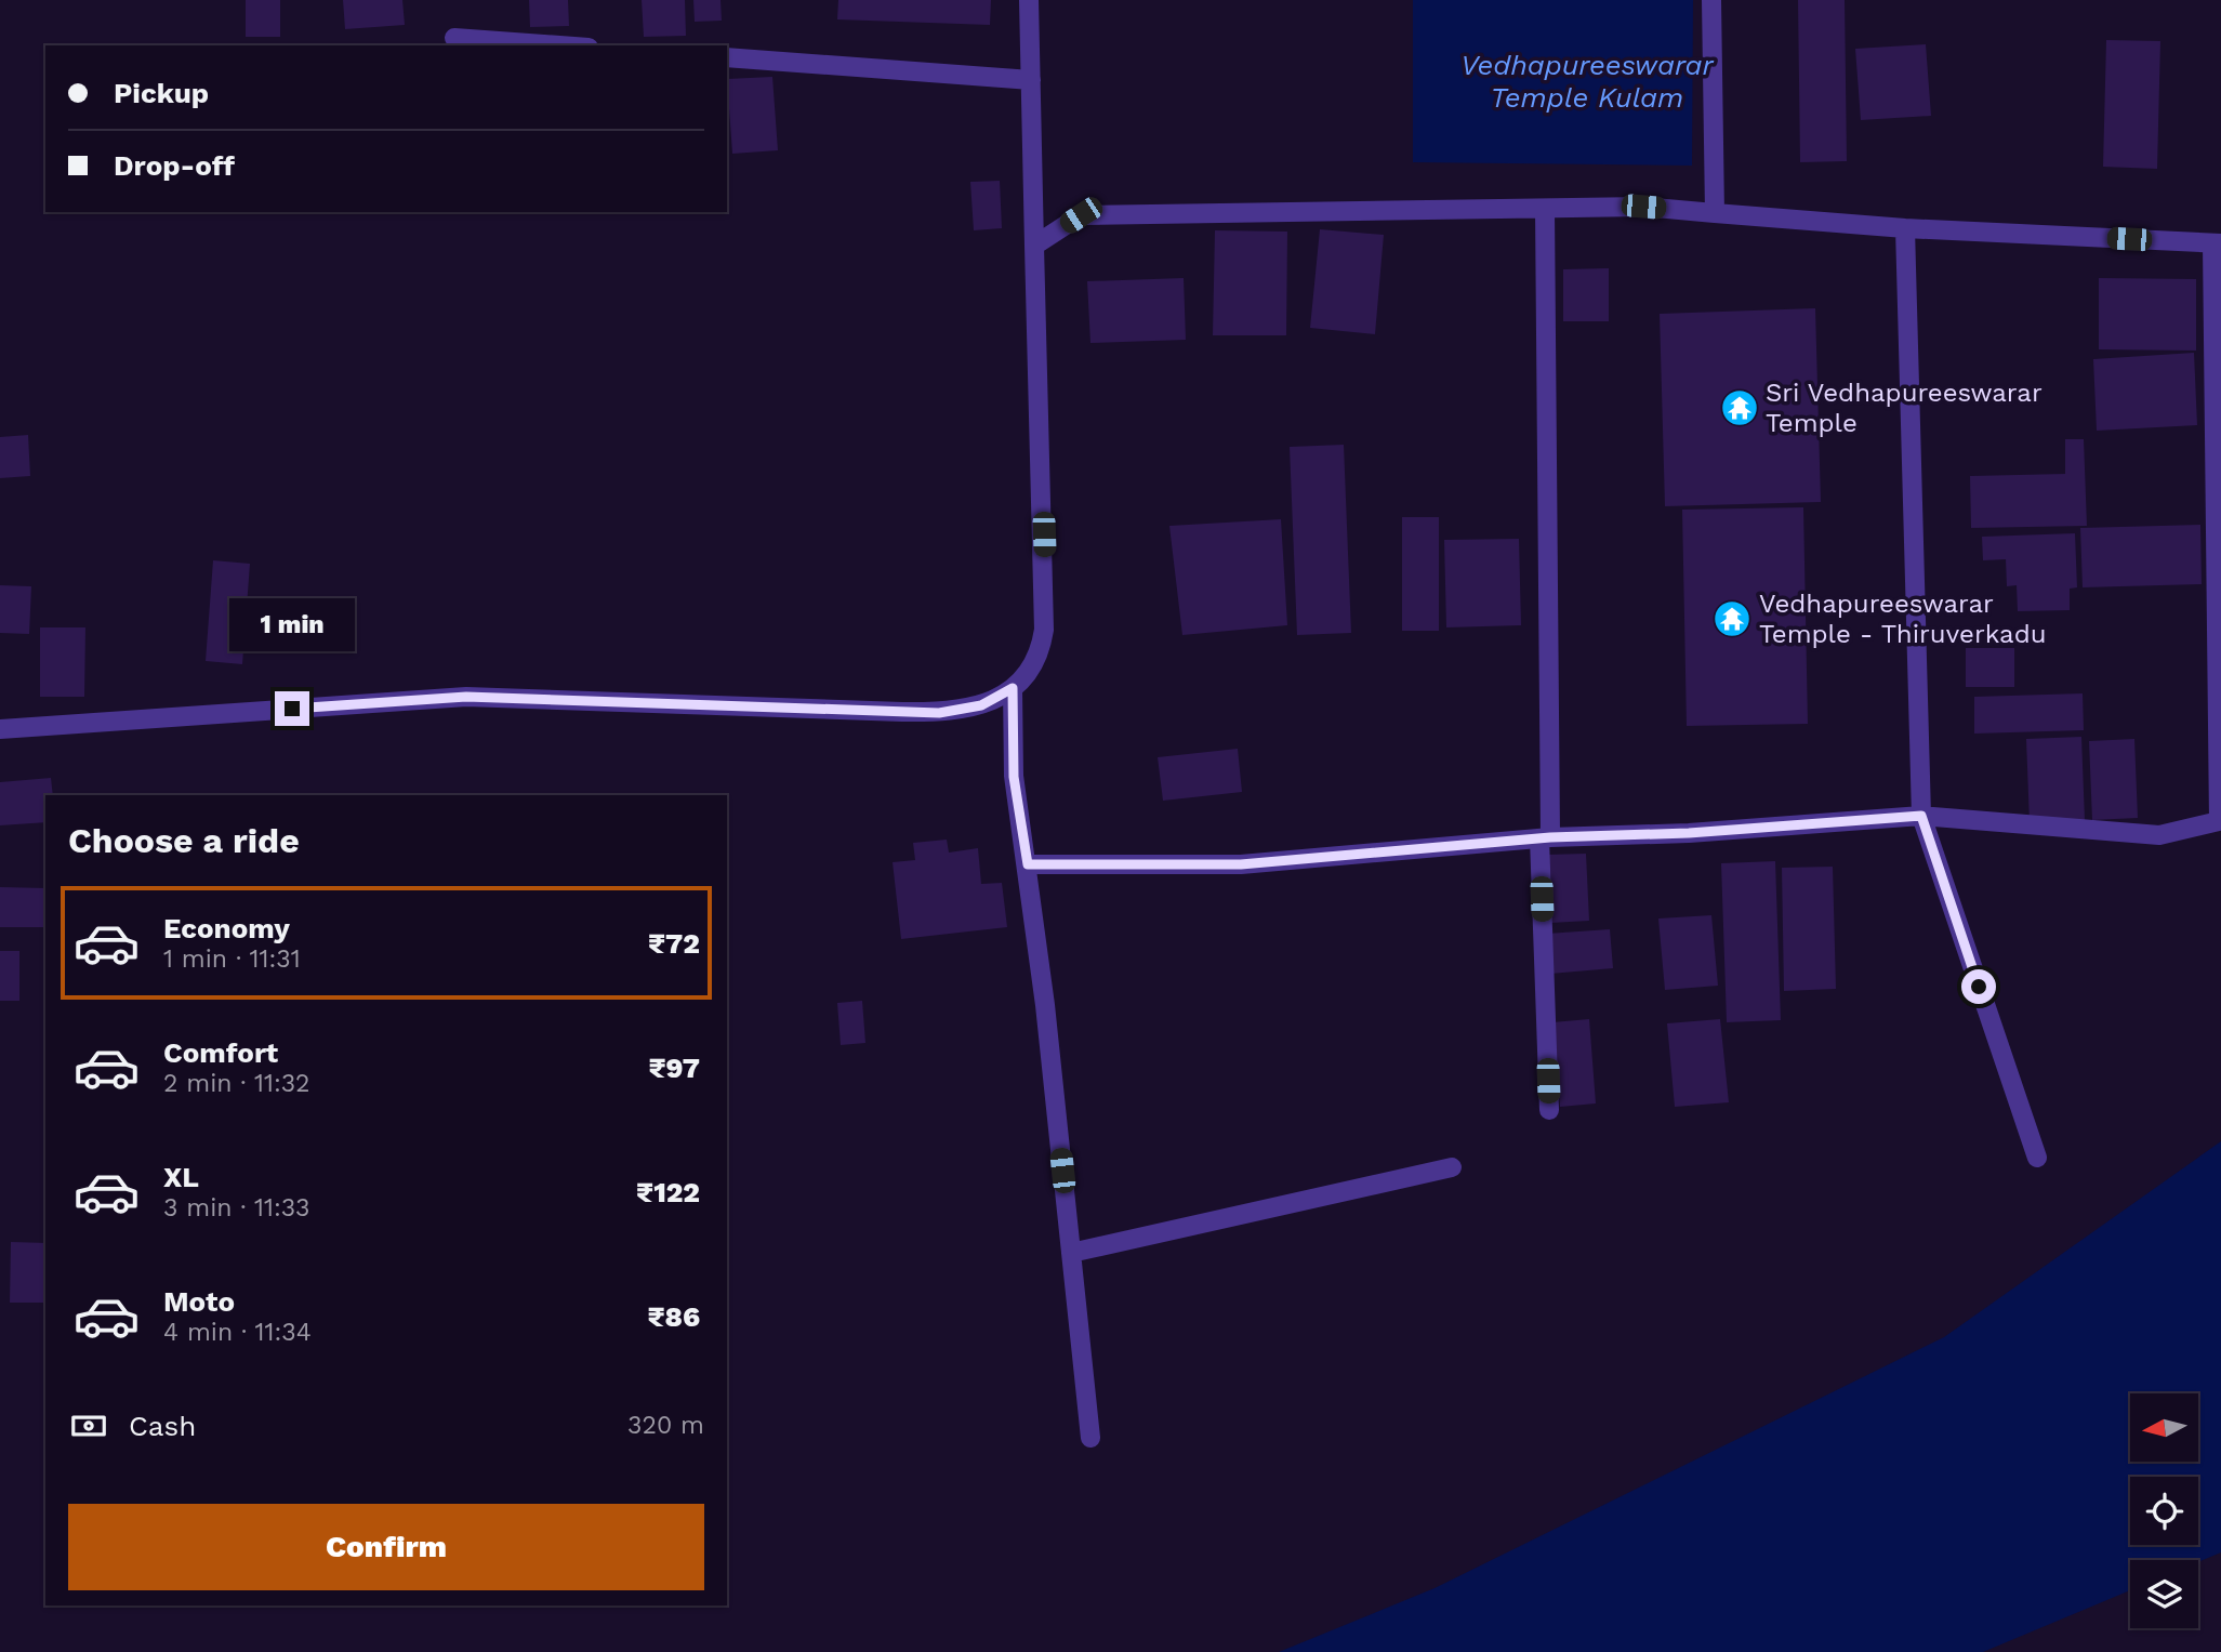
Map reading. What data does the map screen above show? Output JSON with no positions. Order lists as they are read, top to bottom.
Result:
{
  "water": ["Vedhapureeswarar Temple Kulam"],
  "places": {
    "temple": ["Sri Vedhapureeswarar Temple", "Vedhapureeswarar Temple - Thiruverkadu"]
  },
  "north": "left",
  "page": {
    "banner": ["Pickup", "Drop-off"],
    "bubble": "1 min",
    "heading": "Choose a ride",
    "list": [
      {
        "name": "Economy",
        "note": "1 min · 11:31",
        "value": "₹72"
      },
      {
        "name": "Comfort",
        "note": "2 min · 11:32",
        "value": "₹97"
      },
      {
        "name": "XL",
        "note": "3 min · 11:33",
        "value": "₹122"
      },
      {
        "name": "Moto",
        "note": "4 min · 11:34",
        "value": "₹86"
      }
    ],
    "pay": ["Cash", "320 m"],
    "buttons": "Confirm"
  }
}
